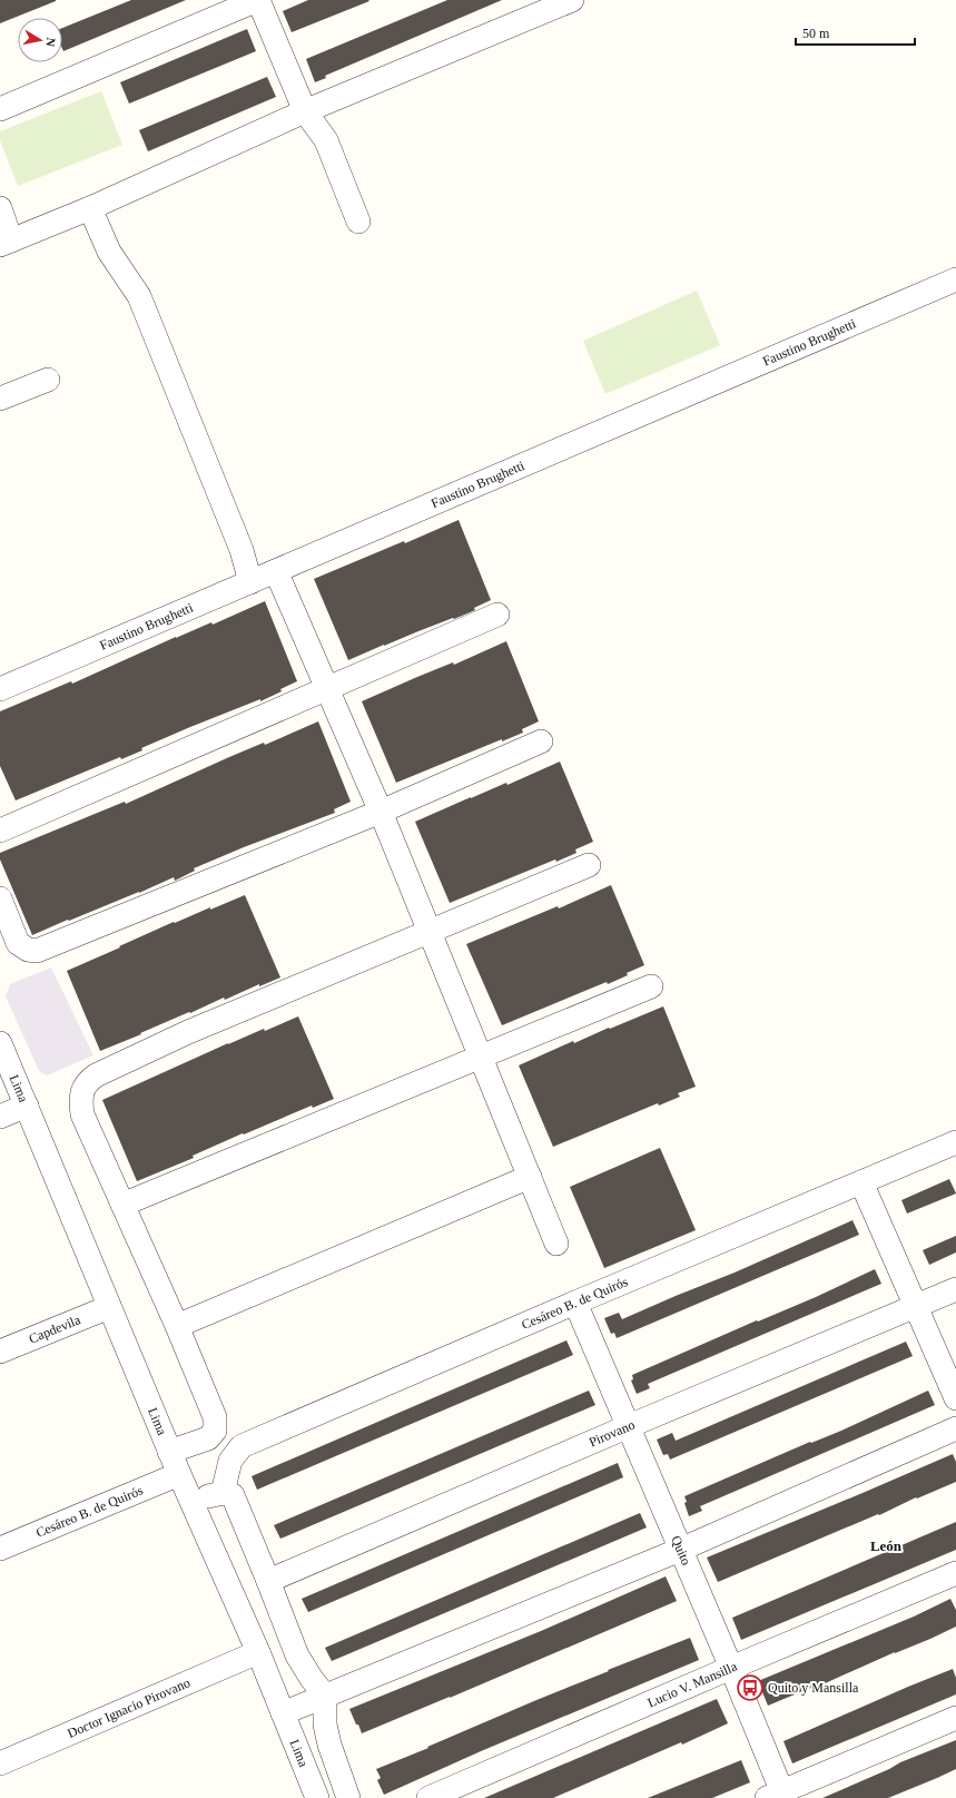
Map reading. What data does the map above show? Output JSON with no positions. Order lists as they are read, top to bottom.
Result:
{
  "streets": {
    "street": [
      "Faustino Brughetti",
      "Lima",
      "Cesáreo B. de Quirós",
      "Capdevila",
      "Pirovano",
      "Quito",
      "Lucio V. Mansilla",
      "Doctor Ignacio Pirovano"
    ]
  },
  "crossings": [
    ["Lima", "Cesáreo B. de Quirós"],
    ["Lima", "Capdevila"],
    ["Lima", "Doctor Ignacio Pirovano"],
    ["Cesáreo B. de Quirós", "Quito"],
    ["Pirovano", "Quito"],
    ["Quito", "Lucio V. Mansilla"]
  ],
  "districts": ["León"],
  "places": {
    "bus stop": ["Quito y Mansilla"]
  },
  "scale_bar": "50 m",
  "north": "right"
}
